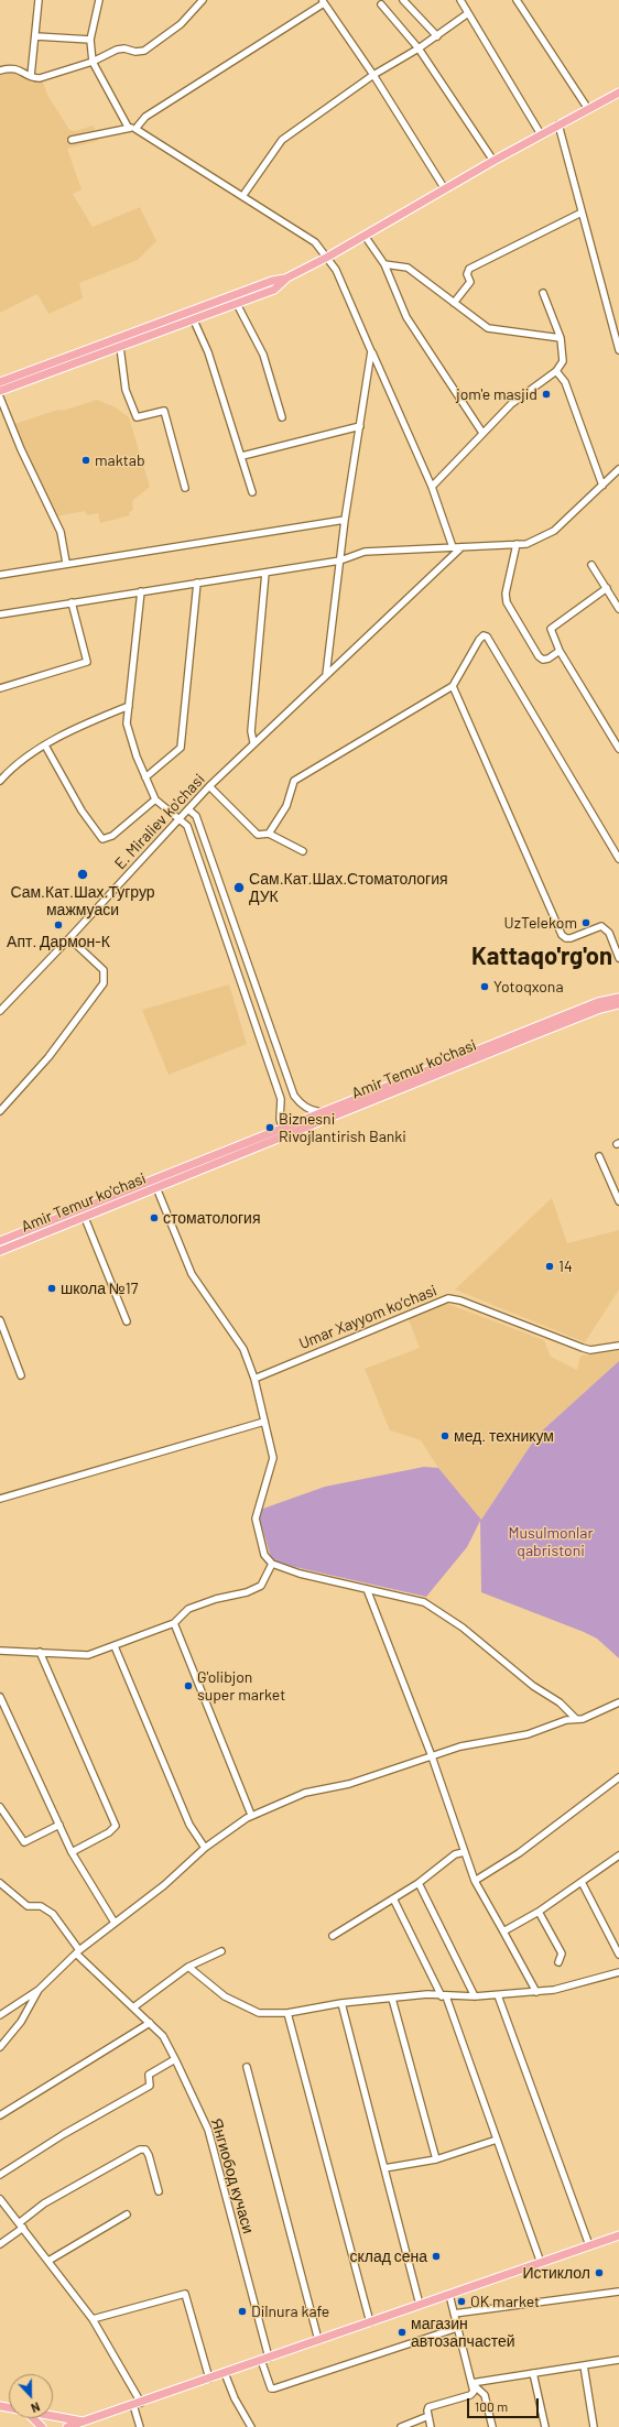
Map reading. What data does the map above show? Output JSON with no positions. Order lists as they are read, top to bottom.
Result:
{
  "streets": {
    "main road": ["Amir Temur ko'chasi"],
    "street": ["E. Miraliev ko'chasi", "Umar Xayyom ko‘chasi", "Янгиобод кучаси"]
  },
  "districts": ["Kattaqo'rg'on"],
  "parks": ["Musulmonlar qabristoni"],
  "places": [
    "jom'e masjid",
    "maktab",
    "Сам.Кат.Шах.Тугрур мажмуаси",
    "Сам.Кат.Шах.Стоматология ДУК",
    "UzTelekom",
    "Апт. Дармон-К",
    "Yotoqxona",
    "Biznesni Rivojlantirish Banki",
    "стоматология",
    "14",
    "школа №17",
    "мед. техникум",
    "G'olibjon super market",
    "склад сена",
    "Истиклол",
    "OK market",
    "Dilnura kafe",
    "магазин автозапчастей"
  ],
  "scale_bar": "100 m",
  "north": "bottom"
}
